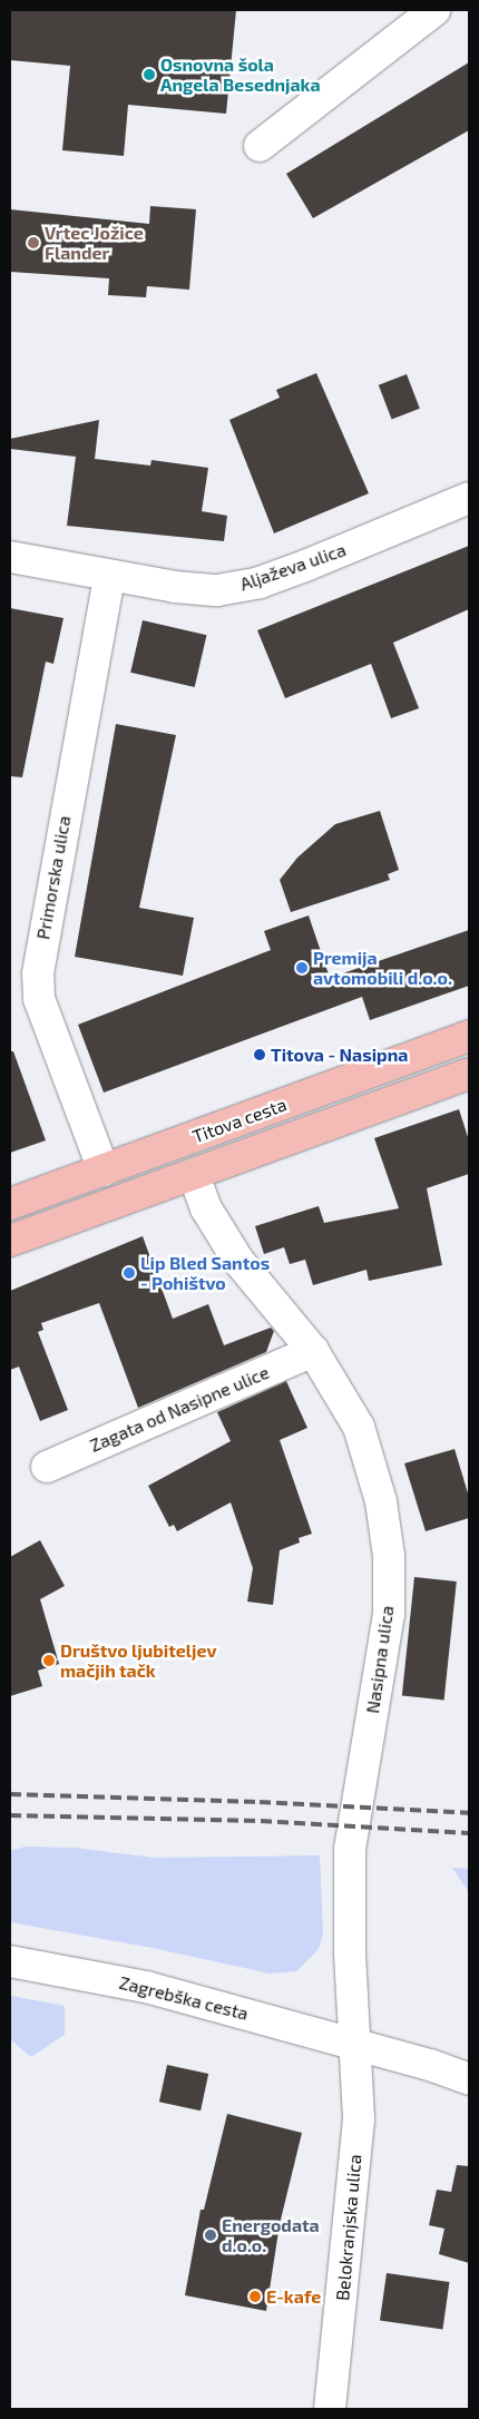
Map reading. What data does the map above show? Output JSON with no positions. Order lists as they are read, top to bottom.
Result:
{
  "streets": {
    "main road": ["Titova cesta"],
    "street": [
      "Aljaževa ulica",
      "Primorska ulica",
      "Zagata od Nasipne ulice",
      "Nasipna ulica",
      "Zagrebška cesta",
      "Belokranjska ulica"
    ]
  },
  "crossings": [
    ["Aljaževa ulica", "Primorska ulica"],
    ["Primorska ulica", "Titova cesta"],
    ["Titova cesta", "Nasipna ulica"],
    ["Zagata od Nasipne ulice", "Nasipna ulica"],
    ["Nasipna ulica", "Zagrebška cesta"],
    ["Nasipna ulica", "Belokranjska ulica"],
    ["Zagrebška cesta", "Belokranjska ulica"]
  ],
  "places": [
    "Osnovna šola Angela Besednjaka",
    "Vrtec Jožice Flander",
    "Premija avtomobili d.o.o.",
    "Titova - Nasipna",
    "Lip Bled Santos - Pohištvo",
    "Društvo ljubiteljev mačjih tačk",
    "Energodata d.o.o.",
    "E-kafe"
  ]
}
